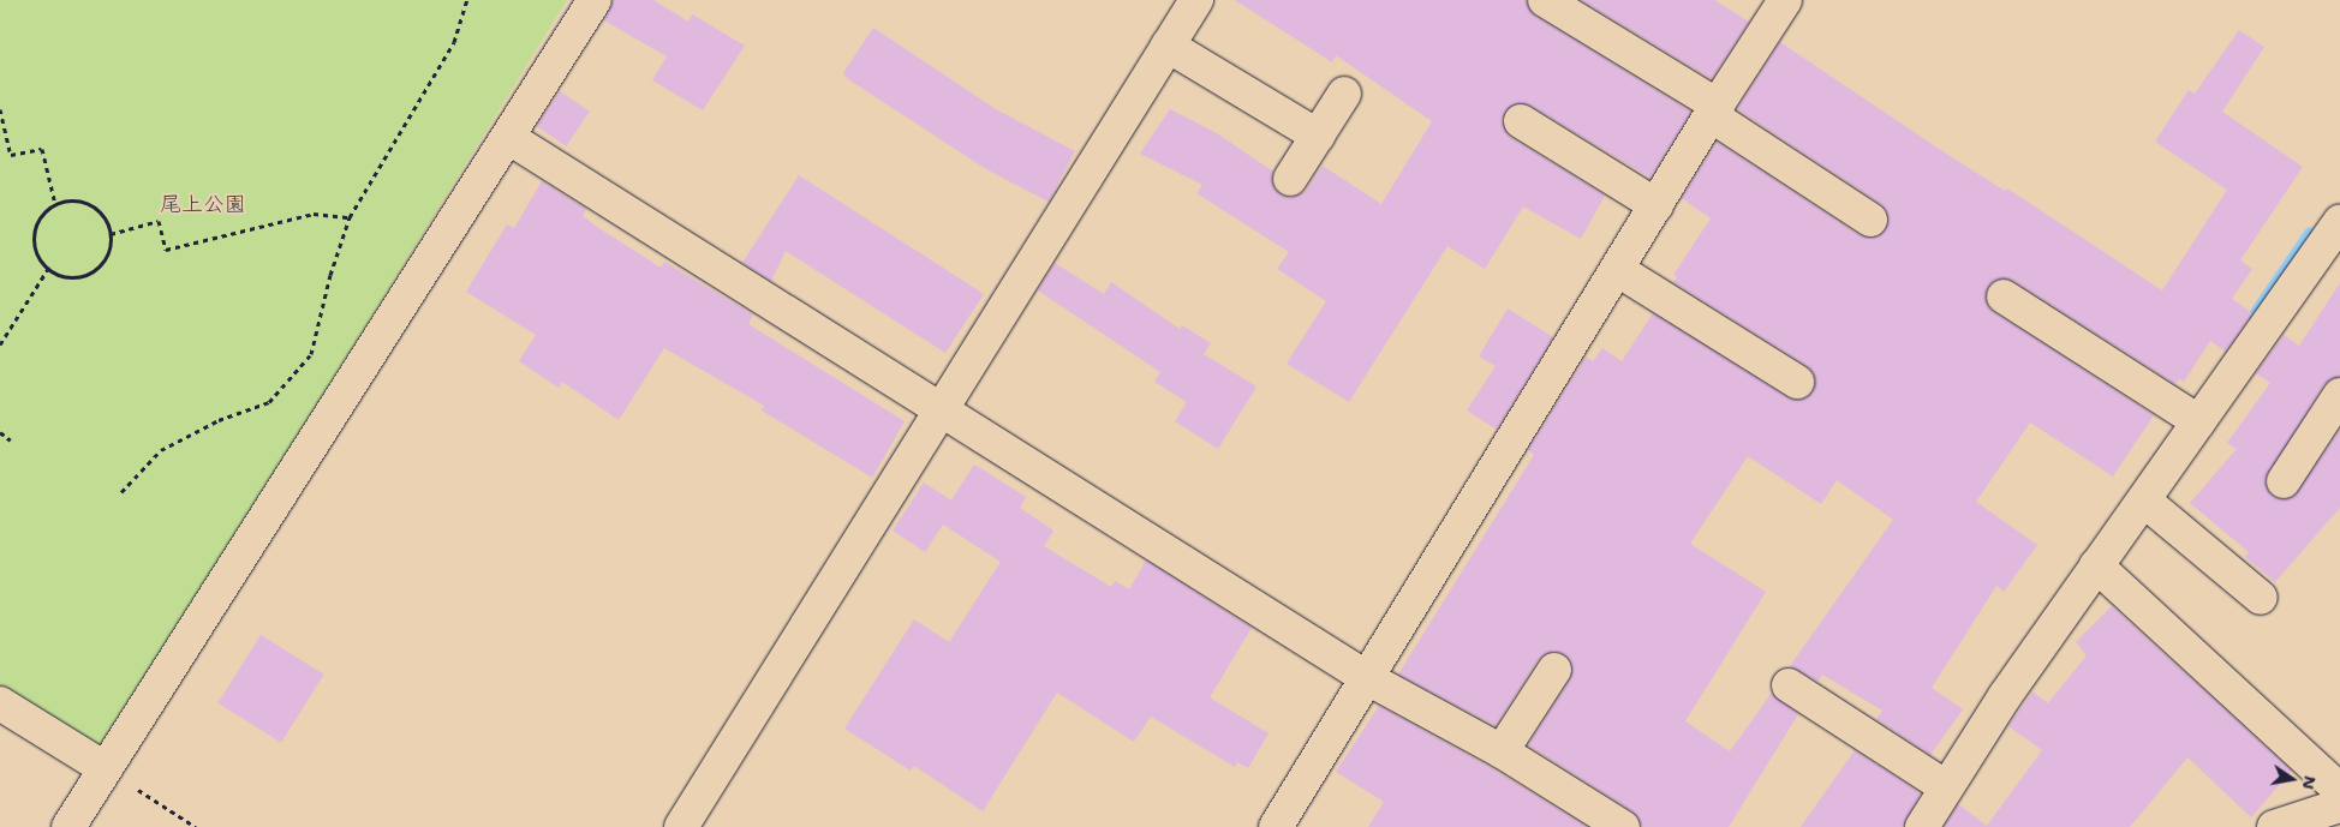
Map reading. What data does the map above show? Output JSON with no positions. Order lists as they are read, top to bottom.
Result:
{
  "parks": ["尾上公園"],
  "north": "right"
}
